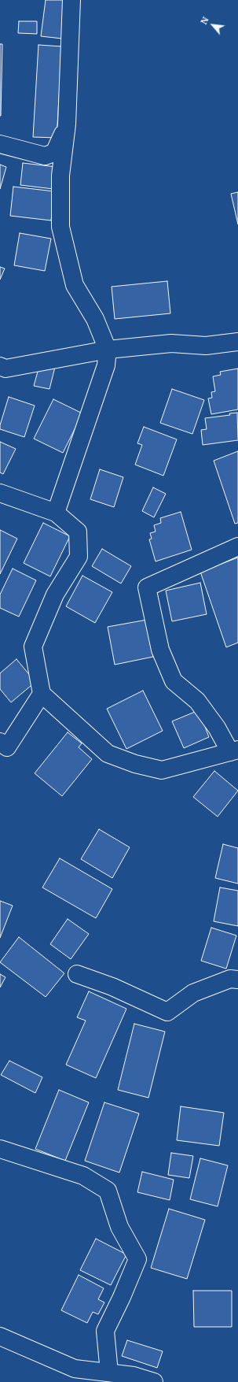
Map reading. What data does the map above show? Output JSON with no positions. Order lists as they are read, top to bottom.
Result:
{
  "north": "top left"
}
